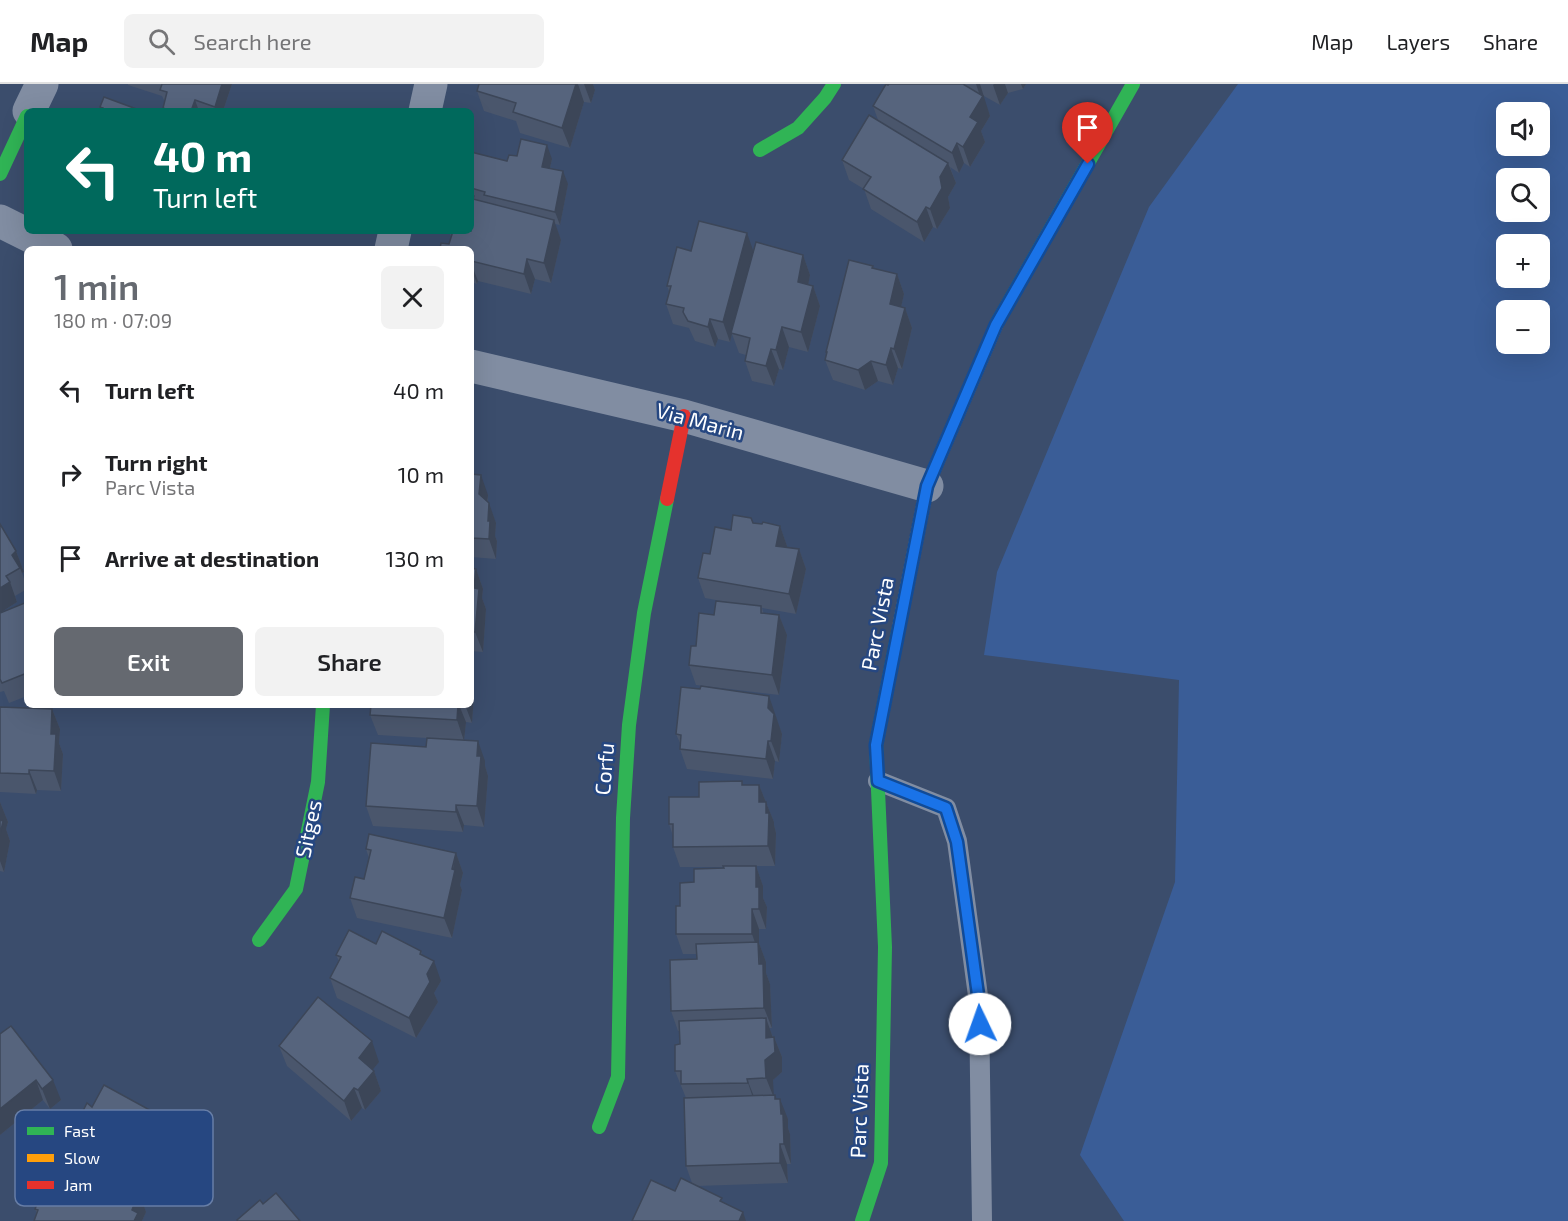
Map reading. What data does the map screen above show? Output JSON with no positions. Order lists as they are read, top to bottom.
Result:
{
  "streets": {
    "street": [
      "Via Marin",
      "Parc Vista",
      "Corfu",
      "Sitges"
    ]
  },
  "crossings": [
    ["Via Marin", "Parc Vista"],
    ["Via Marin", "Corfu"]
  ],
  "legend": ["Fast", "Slow", "Jam"],
  "page": {
    "header": "Map",
    "search": "Search here",
    "nav": ["Map", "Layers", "Share"],
    "map_buttons": ["+", "−"],
    "turn": ["40 m", "Turn left"],
    "heading": ["1 min", "180 m · 07:09"],
    "list": [
      {
        "name": "Turn left",
        "value": "40 m"
      },
      {
        "name": "Turn right",
        "note": "Parc Vista",
        "value": "10 m"
      },
      {
        "name": "Arrive at destination",
        "value": "130 m"
      }
    ],
    "buttons": ["Exit", "Share"]
  }
}
